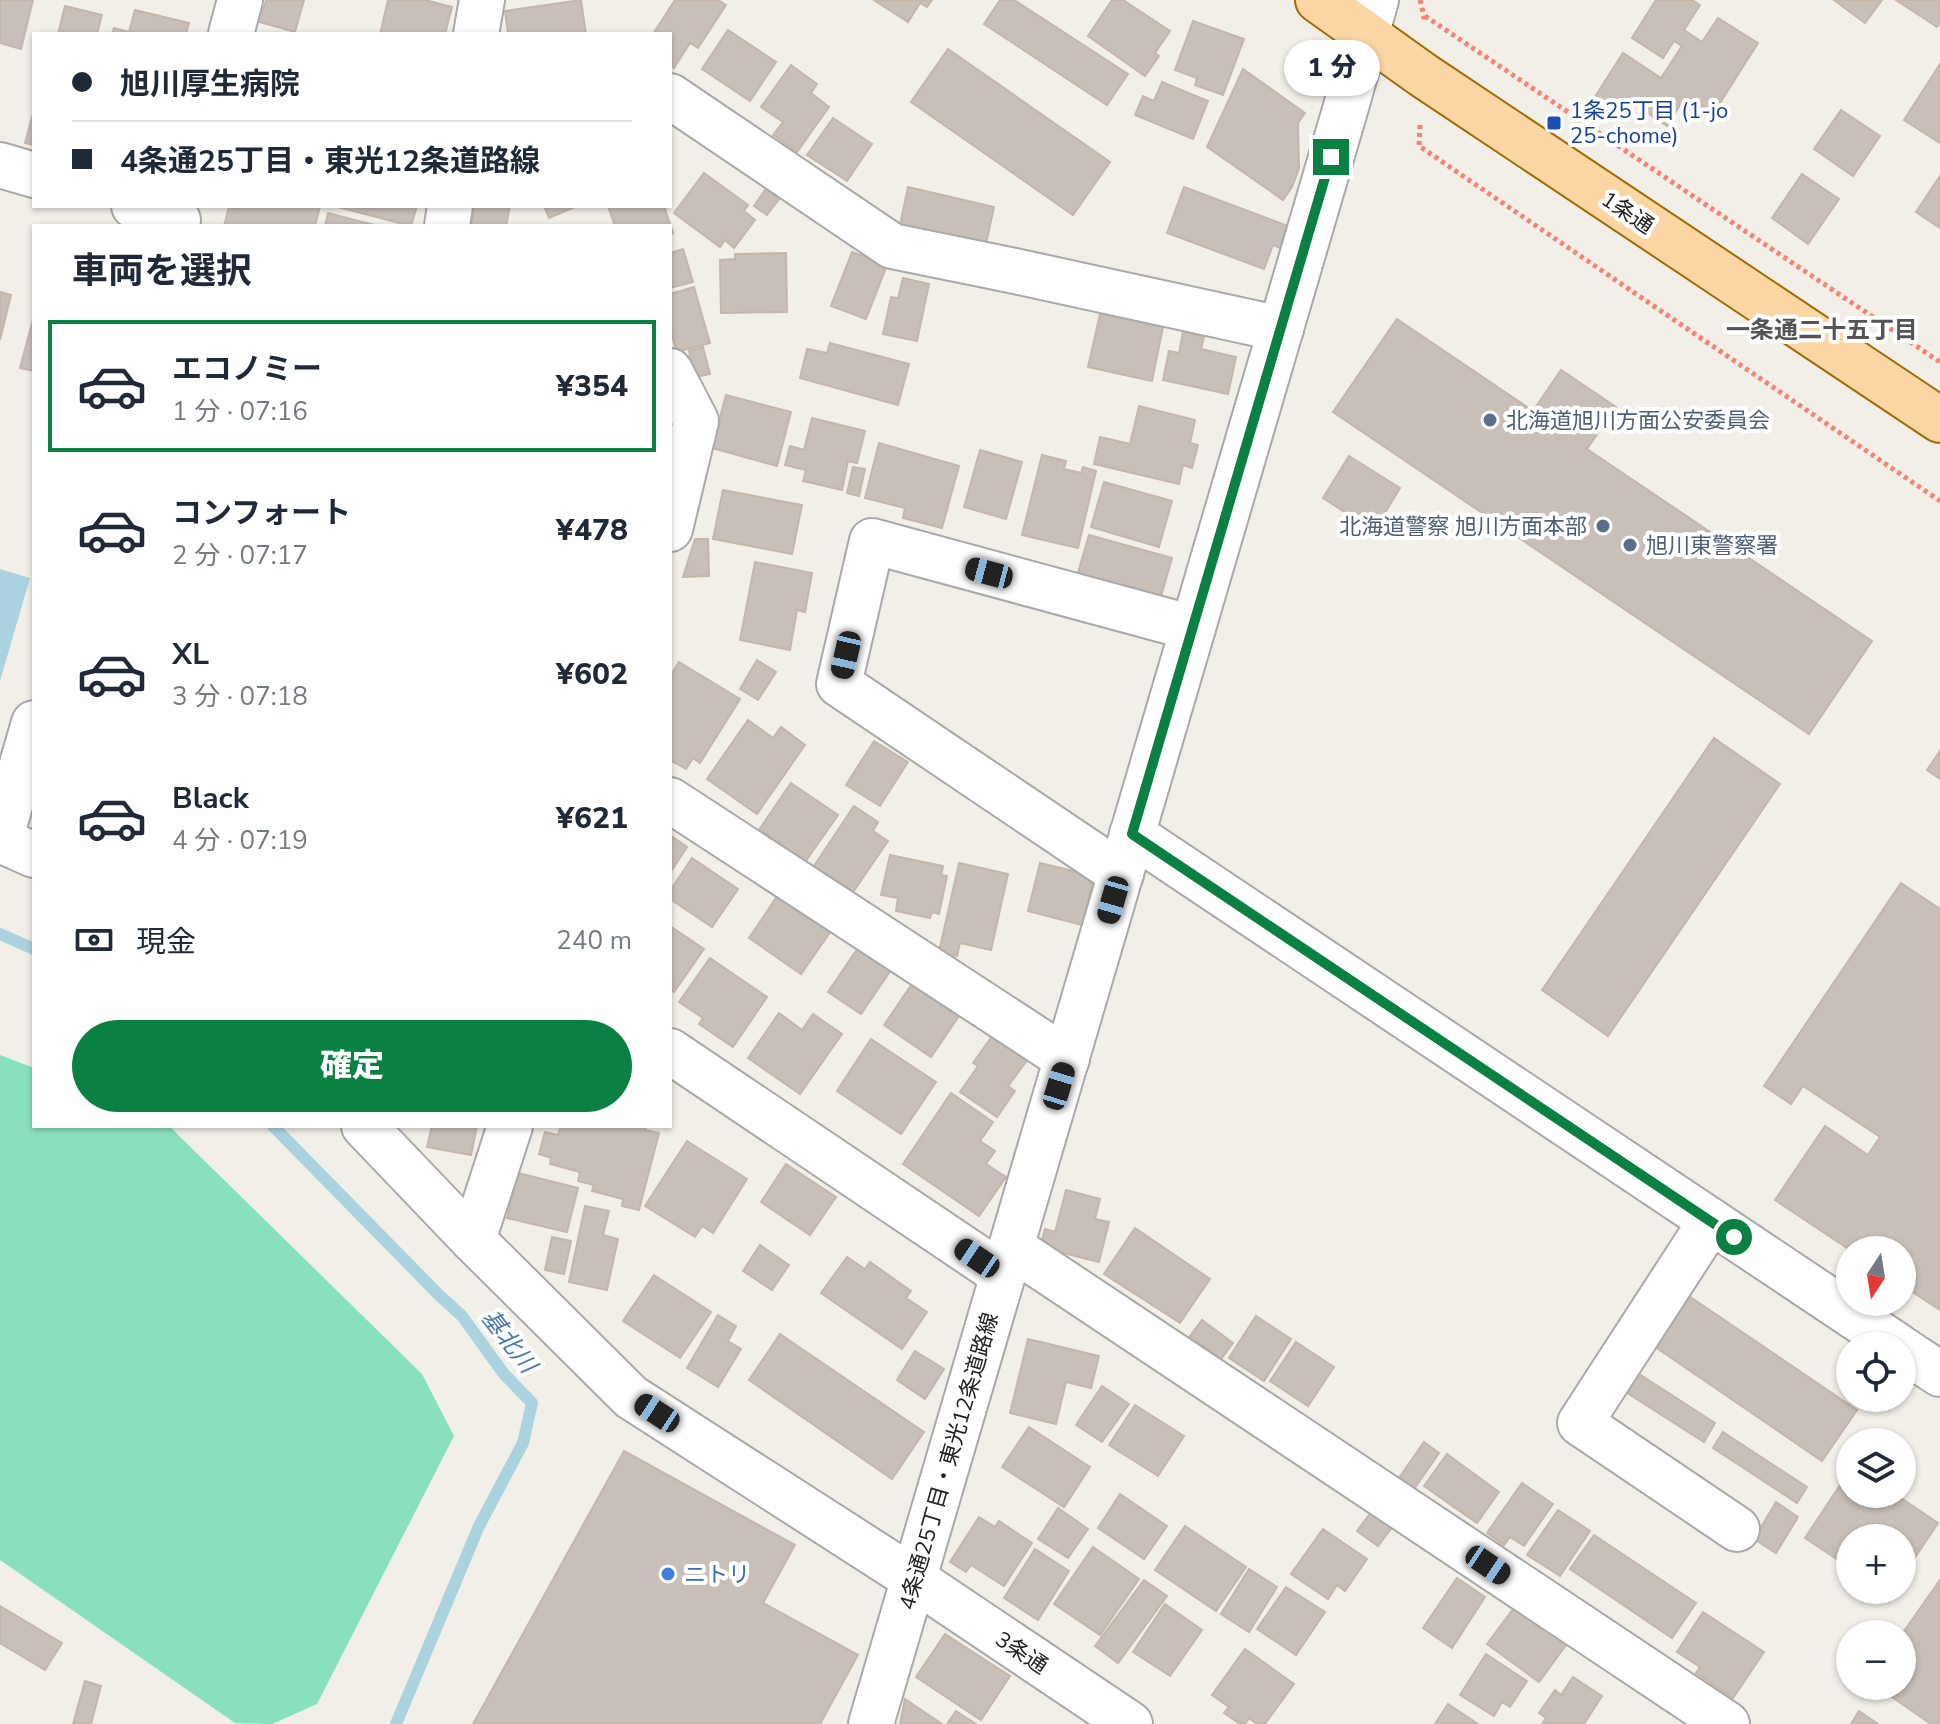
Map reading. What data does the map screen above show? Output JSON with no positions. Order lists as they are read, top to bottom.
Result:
{
  "streets": {
    "main road": ["1条通"],
    "street": ["4条通25丁目・東光12条道路線", "3条通"]
  },
  "crossings": [
    ["1条通", "4条通25丁目・東光12条道路線"],
    ["4条通25丁目・東光12条道路線", "3条通"]
  ],
  "districts": ["一条通二十五丁目"],
  "water": ["基北川"],
  "places": {
    "transit": ["1条25丁目 (1-jo 25-chome)"],
    "other": [
      "北海道旭川方面公安委員会",
      "北海道警察 旭川方面本部",
      "旭川東警察署",
      "ニトリ"
    ]
  },
  "north": "bottom",
  "page": {
    "banner": ["旭川厚生病院", "4条通25丁目・東光12条道路線"],
    "bubble": "1 分",
    "heading": "車両を選択",
    "list": [
      {
        "name": "エコノミー",
        "note": "1 分 · 07:16",
        "value": "¥354"
      },
      {
        "name": "コンフォート",
        "note": "2 分 · 07:17",
        "value": "¥478"
      },
      {
        "name": "XL",
        "note": "3 分 · 07:18",
        "value": "¥602"
      },
      {
        "name": "Black",
        "note": "4 分 · 07:19",
        "value": "¥621"
      }
    ],
    "pay": ["現金", "240 m"],
    "buttons": "確定",
    "map_buttons": ["+", "−"]
  }
}
